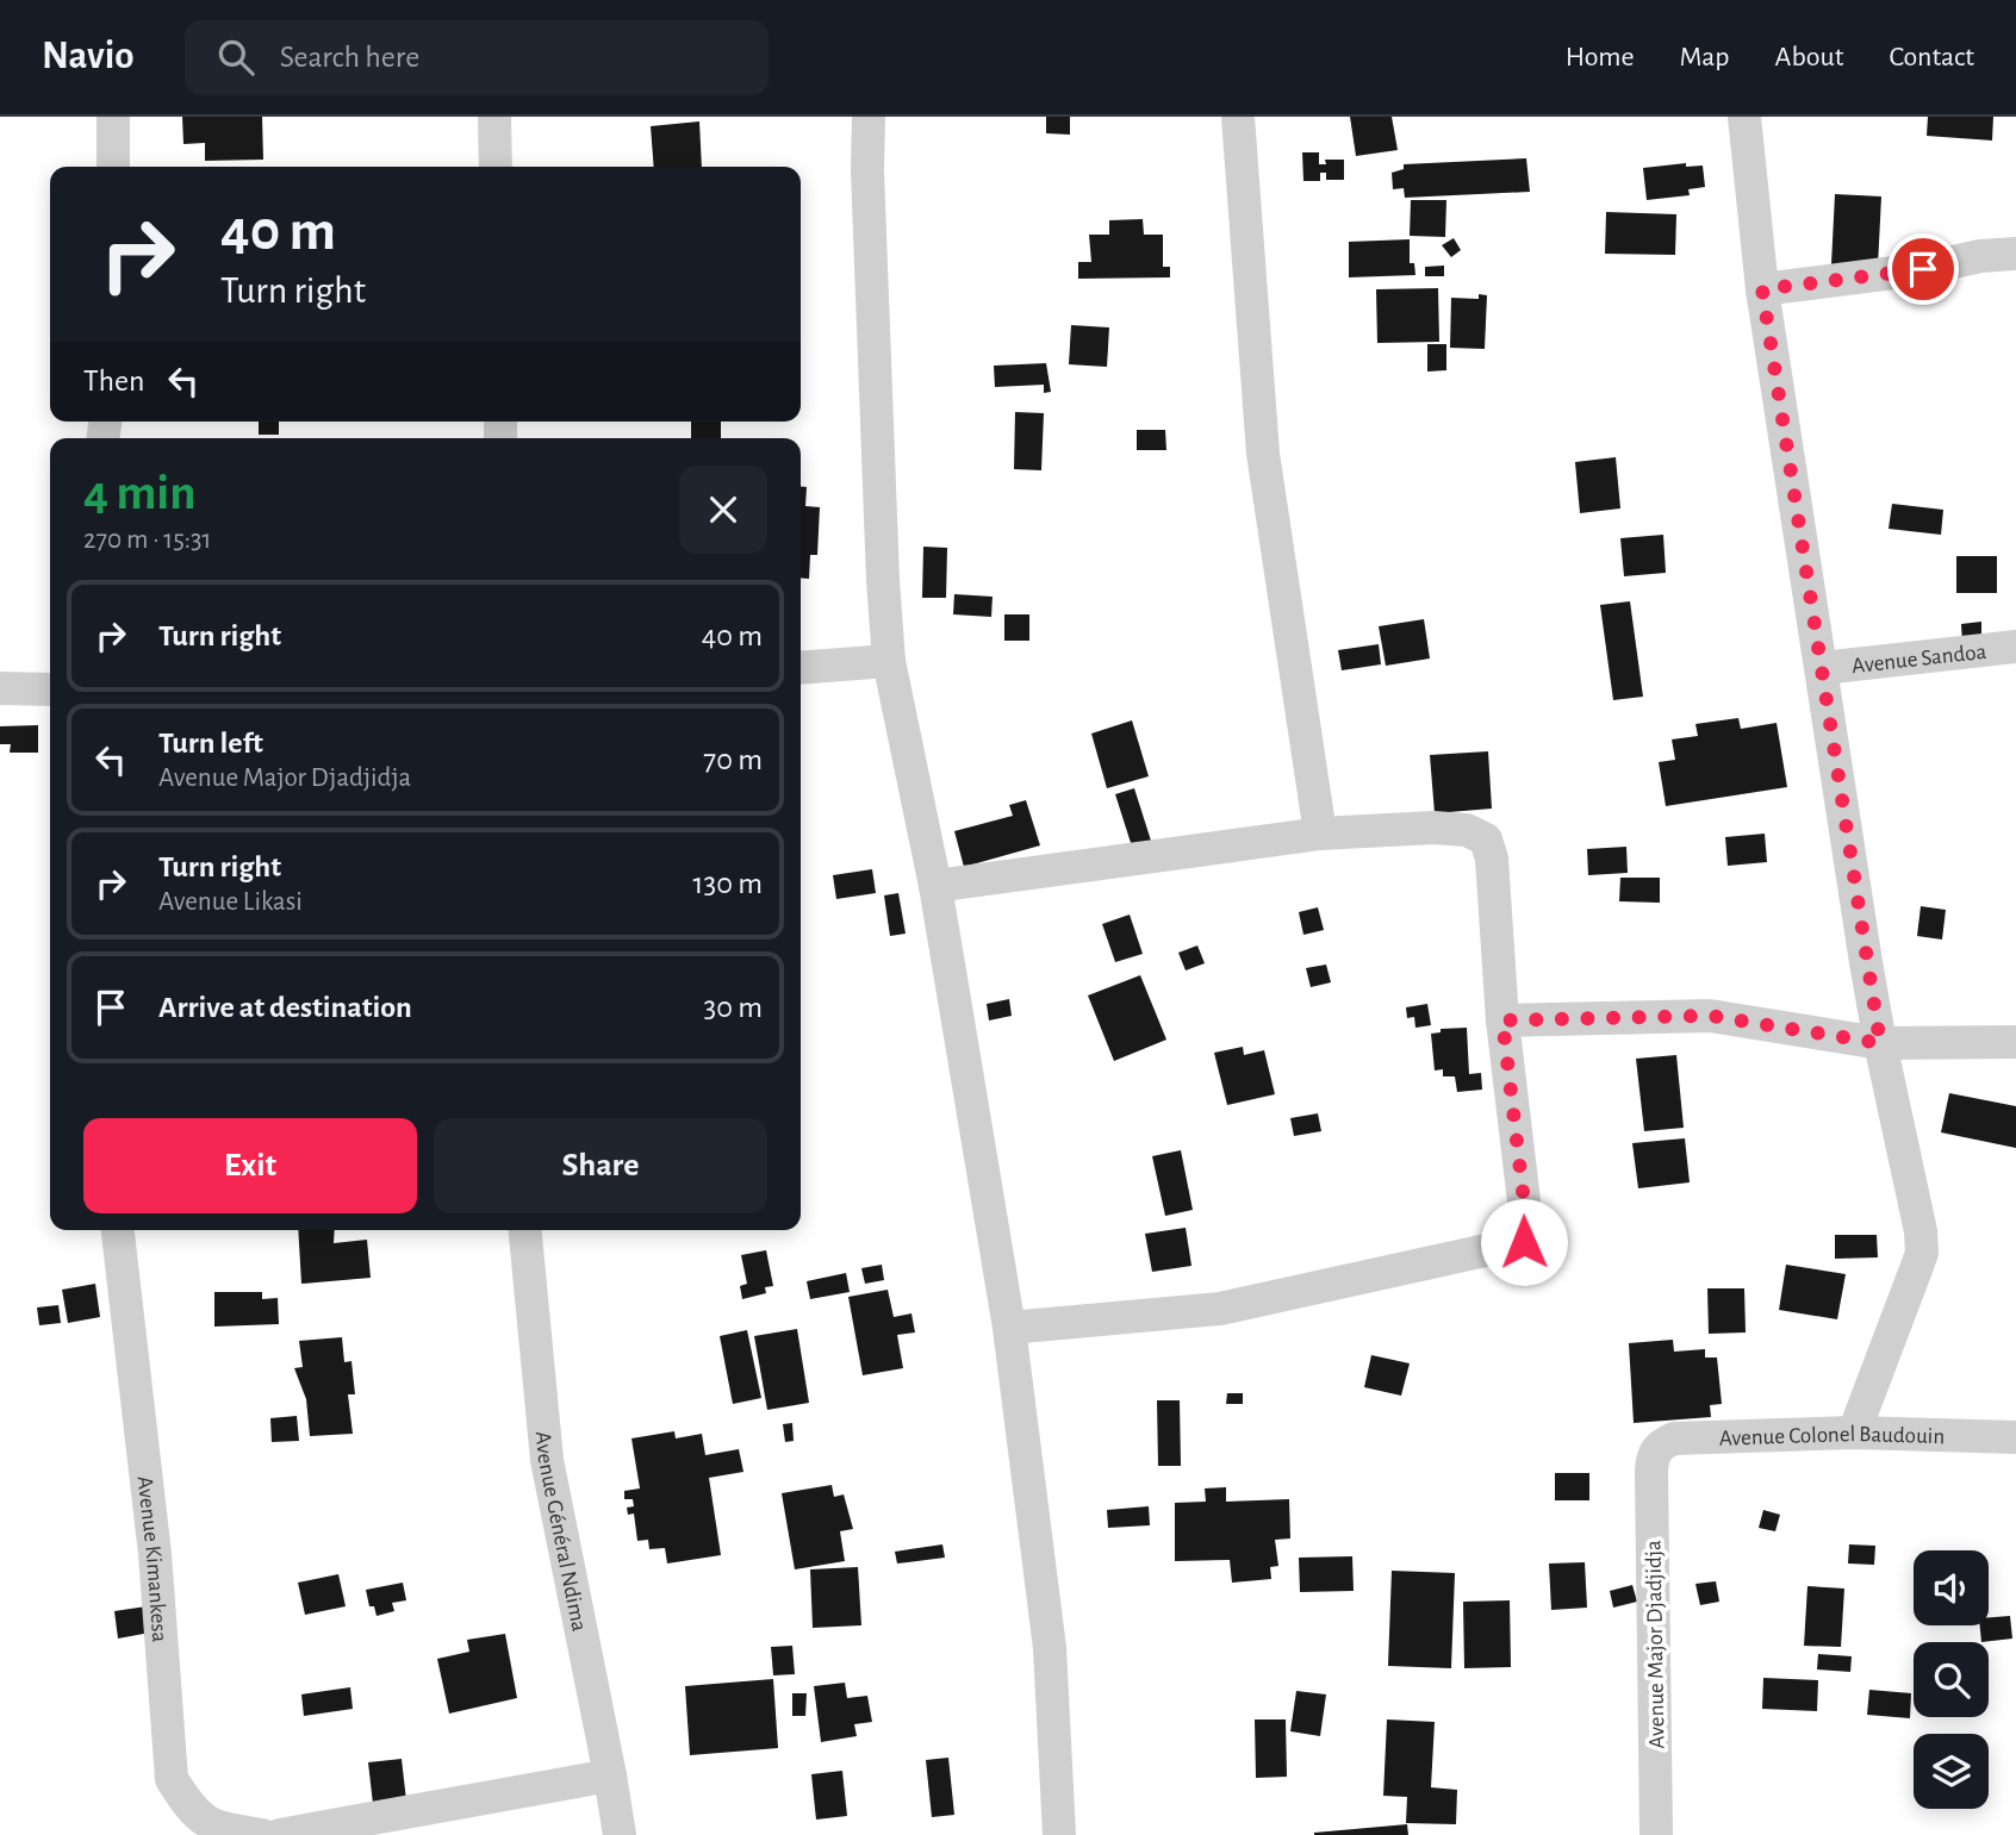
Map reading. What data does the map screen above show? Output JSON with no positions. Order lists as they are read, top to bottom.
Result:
{
  "streets": {
    "street": [
      "Avenue Sandoa",
      "Avenue Colonel Baudouin",
      "Avenue Général Ndima",
      "Avenue Kimankesa",
      "Avenue Major Djadjidja"
    ]
  },
  "crossings": [
    ["Avenue Colonel Baudouin", "Avenue Major Djadjidja"]
  ],
  "page": {
    "header": "Navio",
    "search": "Search here",
    "nav": [
      "Home",
      "Map",
      "About",
      "Contact"
    ],
    "turn": ["40 m", "Turn right"],
    "then": "Then",
    "heading": ["4 min", "270 m · 15:31"],
    "list": [
      {
        "name": "Turn right",
        "value": "40 m"
      },
      {
        "name": "Turn left",
        "note": "Avenue Major Djadjidja",
        "value": "70 m"
      },
      {
        "name": "Turn right",
        "note": "Avenue Likasi",
        "value": "130 m"
      },
      {
        "name": "Arrive at destination",
        "value": "30 m"
      }
    ],
    "buttons": ["Exit", "Share"]
  }
}
